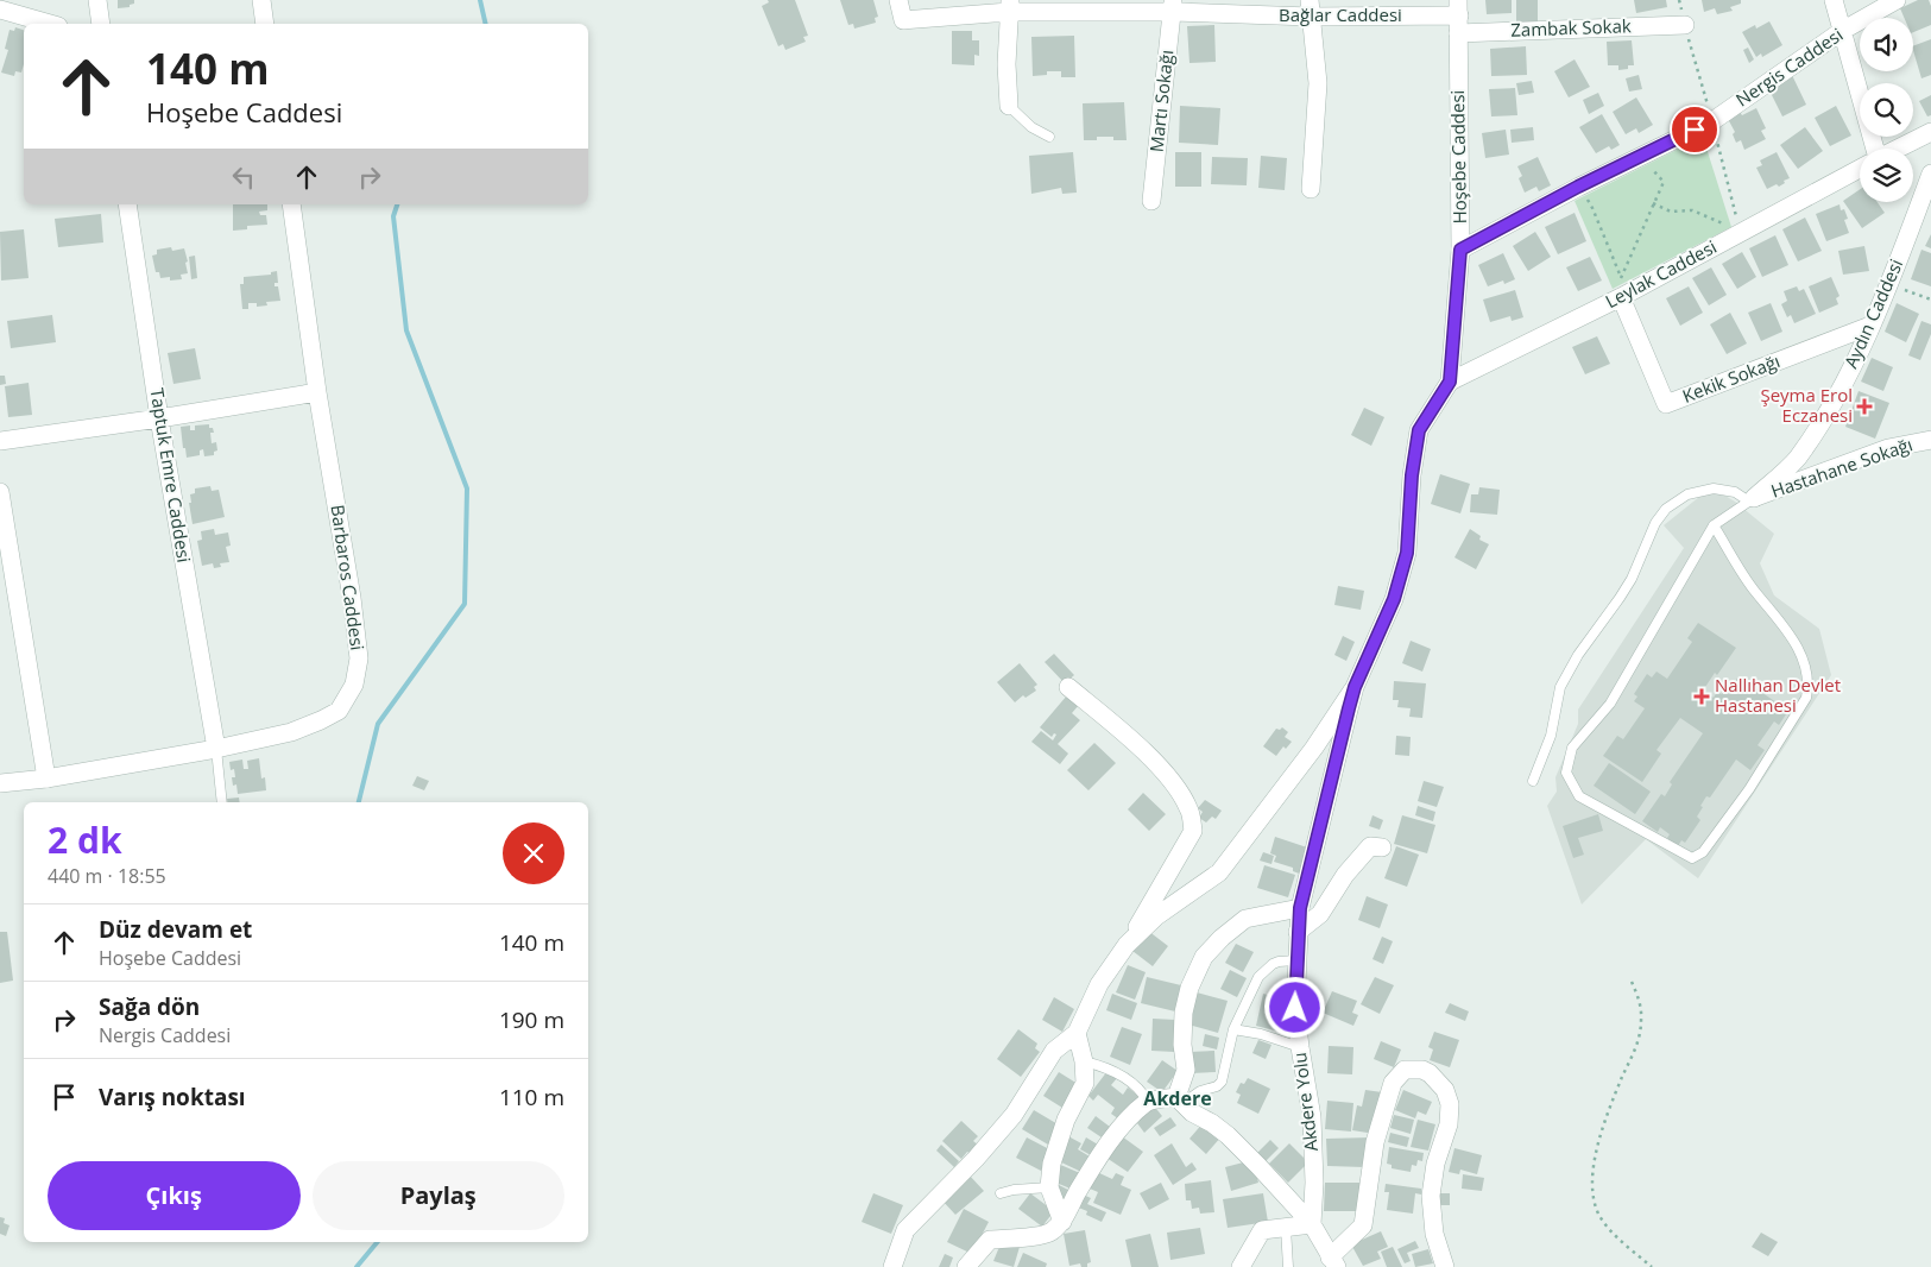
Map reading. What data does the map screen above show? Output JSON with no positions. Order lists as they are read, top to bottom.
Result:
{
  "streets": {
    "street": [
      "Bağlar Caddesi",
      "Zambak Sokak",
      "Nergis Caddesi",
      "Martı Sokağı",
      "Hoşebe Caddesi",
      "Leylak Caddesi",
      "Aydın Caddesi",
      "Kekik Sokağı",
      "Hastahane Sokağı",
      "Taptuk Emre Caddesi",
      "Barbaros Caddesi",
      "Akdere Yolu"
    ]
  },
  "crossings": [
    ["Bağlar Caddesi", "Zambak Sokak"],
    ["Bağlar Caddesi", "Martı Sokağı"],
    ["Bağlar Caddesi", "Hoşebe Caddesi"],
    ["Zambak Sokak", "Hoşebe Caddesi"],
    ["Nergis Caddesi", "Hoşebe Caddesi"],
    ["Hoşebe Caddesi", "Leylak Caddesi"],
    ["Hoşebe Caddesi", "Akdere Yolu"],
    ["Leylak Caddesi", "Kekik Sokağı"],
    ["Aydın Caddesi", "Kekik Sokağı"],
    ["Aydın Caddesi", "Hastahane Sokağı"],
    ["Taptuk Emre Caddesi", "Barbaros Caddesi"]
  ],
  "districts": ["Akdere"],
  "places": {
    "health": ["Şeyma Erol Eczanesi", "Nallıhan Devlet Hastanesi"]
  },
  "page": {
    "turn": ["140 m", "Hoşebe Caddesi"],
    "heading": ["2 dk", "440 m · 18:55"],
    "list": [
      {
        "name": "Düz devam et",
        "note": "Hoşebe Caddesi",
        "value": "140 m"
      },
      {
        "name": "Sağa dön",
        "note": "Nergis Caddesi",
        "value": "190 m"
      },
      {
        "name": "Varış noktası",
        "value": "110 m"
      }
    ],
    "buttons": ["Çıkış", "Paylaş"]
  }
}
